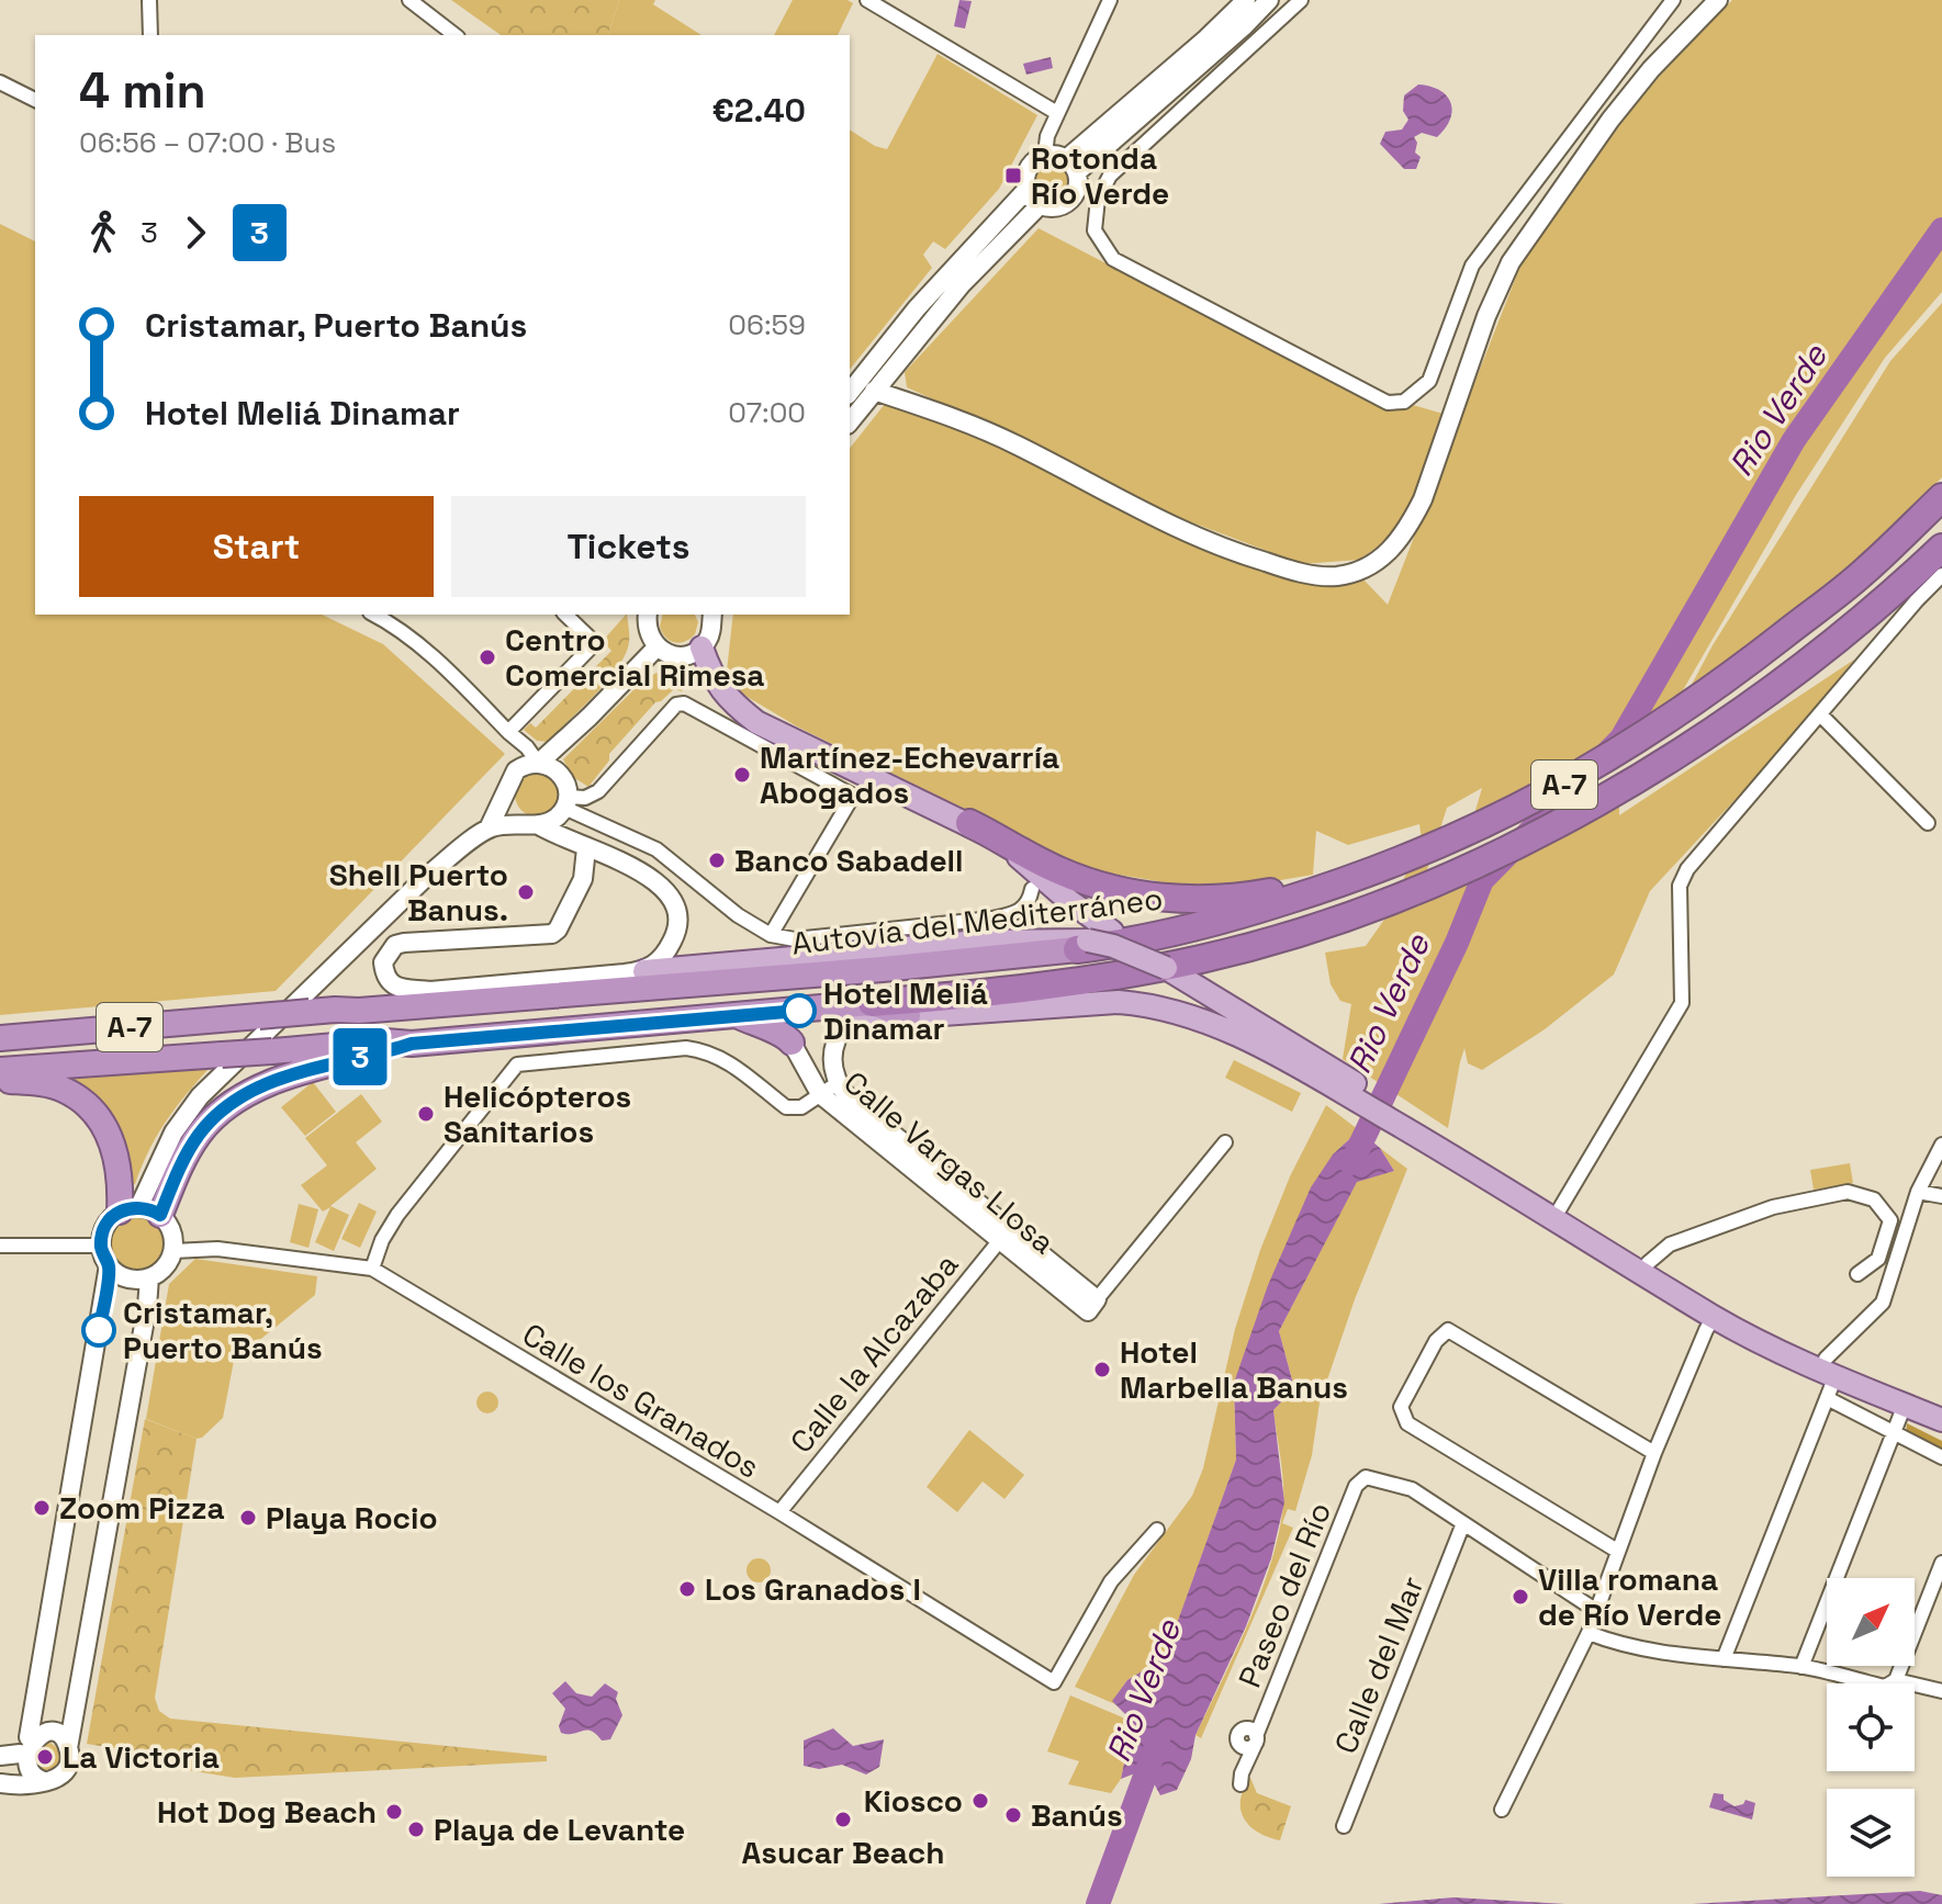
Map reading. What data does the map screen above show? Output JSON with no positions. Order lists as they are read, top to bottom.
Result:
{
  "streets": {
    "highway": ["A-7", "Autovía del Mediterráneo"],
    "street": [
      "Calle Vargas Llosa",
      "Calle la Alcazaba",
      "Calle los Granados",
      "Paseo del Río",
      "Calle del Mar"
    ]
  },
  "crossings": [
    ["A-7", "Calle Vargas Llosa"],
    ["Calle Vargas Llosa", "Calle la Alcazaba"],
    ["Calle la Alcazaba", "Calle los Granados"],
    ["Paseo del Río", "Calle del Mar"]
  ],
  "water": ["Rio Verde"],
  "places": {
    "transit": ["Rotonda Río Verde"],
    "other": [
      "Centro Comercial Rimesa",
      "Martínez-Echevarría Abogados",
      "Banco Sabadell",
      "Shell Puerto Banus.",
      "Hotel Meliá Dinamar",
      "Helicópteros Sanitarios",
      "Cristamar, Puerto Banús",
      "Hotel Marbella Banus",
      "Zoom Pizza",
      "Playa Rocio",
      "Los Granados I",
      "Villa romana de Río Verde",
      "La Victoria",
      "Kiosco",
      "Hot Dog Beach",
      "Banús",
      "Asucar Beach",
      "Playa de Levante"
    ]
  },
  "lines": ["bus line 3"],
  "north": "top right",
  "page": {
    "on_map": "3",
    "heading": ["4 min", "06:56 – 07:00 · Bus", "€2.40"],
    "legs": ["3", "3"],
    "list": [
      {
        "name": "Cristamar, Puerto Banús",
        "value": "06:59"
      },
      {
        "name": "Hotel Meliá Dinamar",
        "value": "07:00"
      }
    ],
    "buttons": ["Start", "Tickets"]
  }
}
